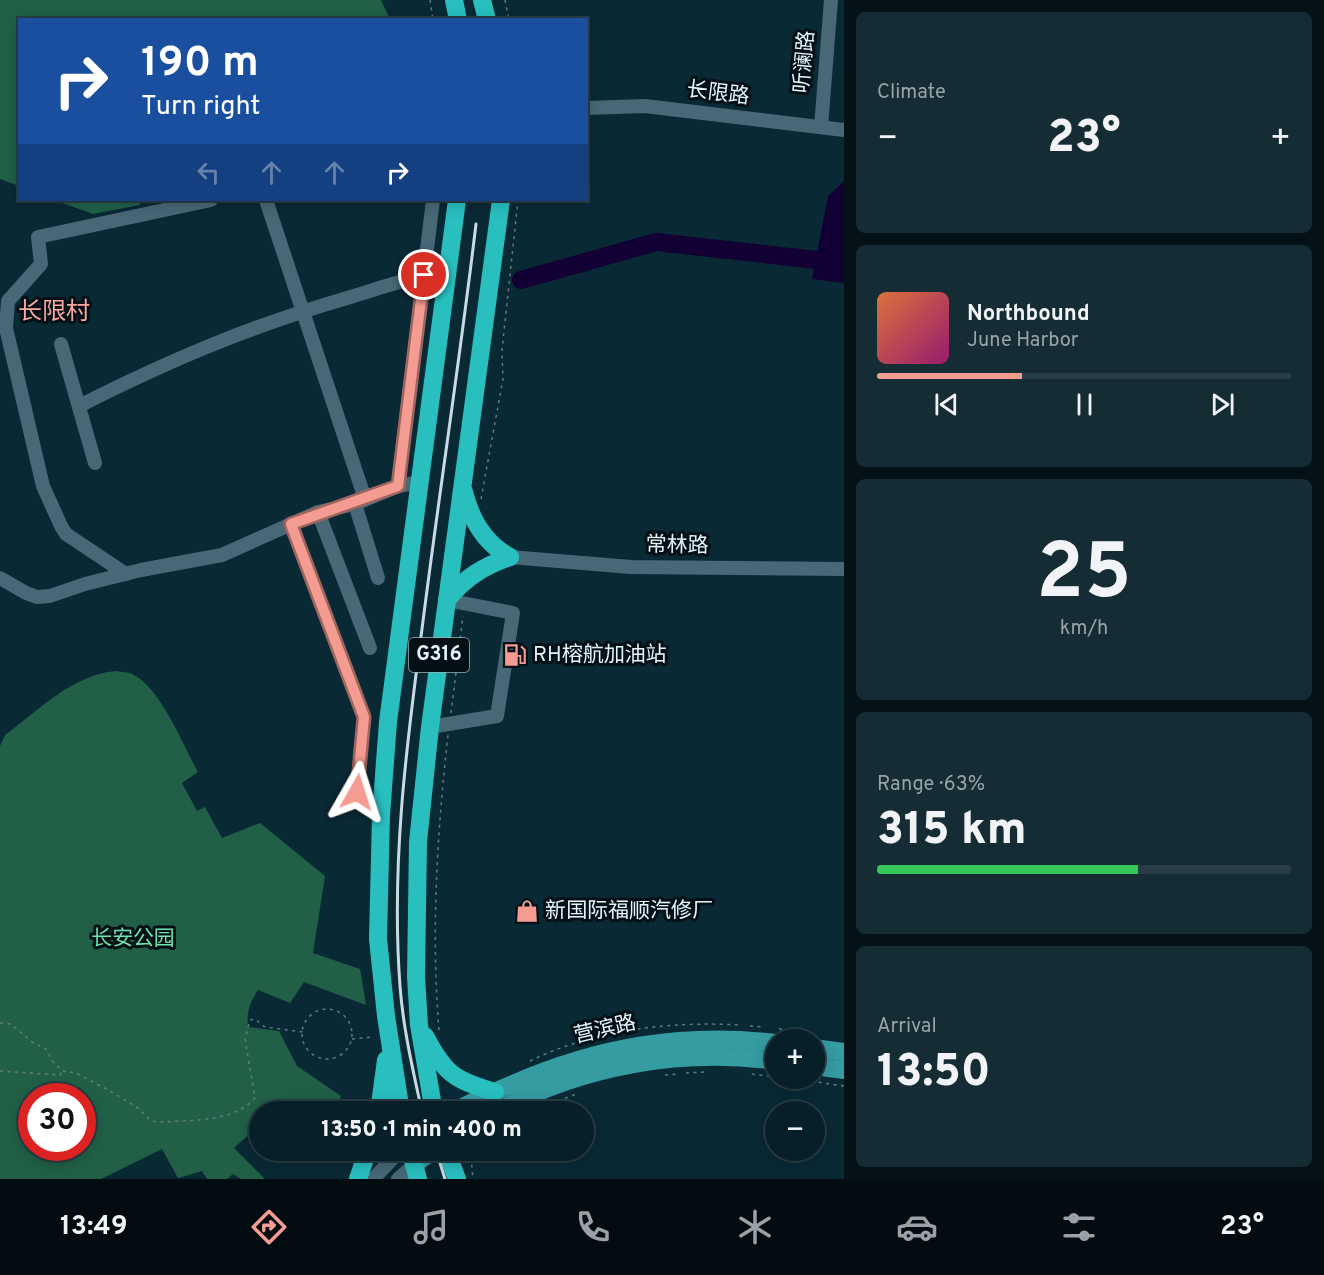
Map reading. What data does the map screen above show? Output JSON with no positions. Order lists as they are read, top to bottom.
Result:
{
  "streets": {
    "highway": ["G316"],
    "main road": ["营滨路"],
    "street": ["听澜路", "长限路", "常林路"]
  },
  "crossings": [
    ["听澜路", "长限路"]
  ],
  "districts": ["长限村"],
  "parks": ["长安公园"],
  "places": {
    "fuel station": ["RH榕航加油站"],
    "shop": ["新国际福顺汽修厂"]
  },
  "page": {
    "tile": [
      "Climate",
      ["25", "km/h"],
      ["Range · 63%", "315 km"],
      ["Arrival", "13:50"]
    ],
    "turn": ["190 m", "Turn right"],
    "heat": ["−", "23°", "+"],
    "song": ["Northbound", "June Harbor"],
    "map_buttons": ["+", "−"],
    "limit": "30",
    "trip": "13:50 · 1 min · 400 m",
    "tabs": ["13:49", "23°"]
  }
}
